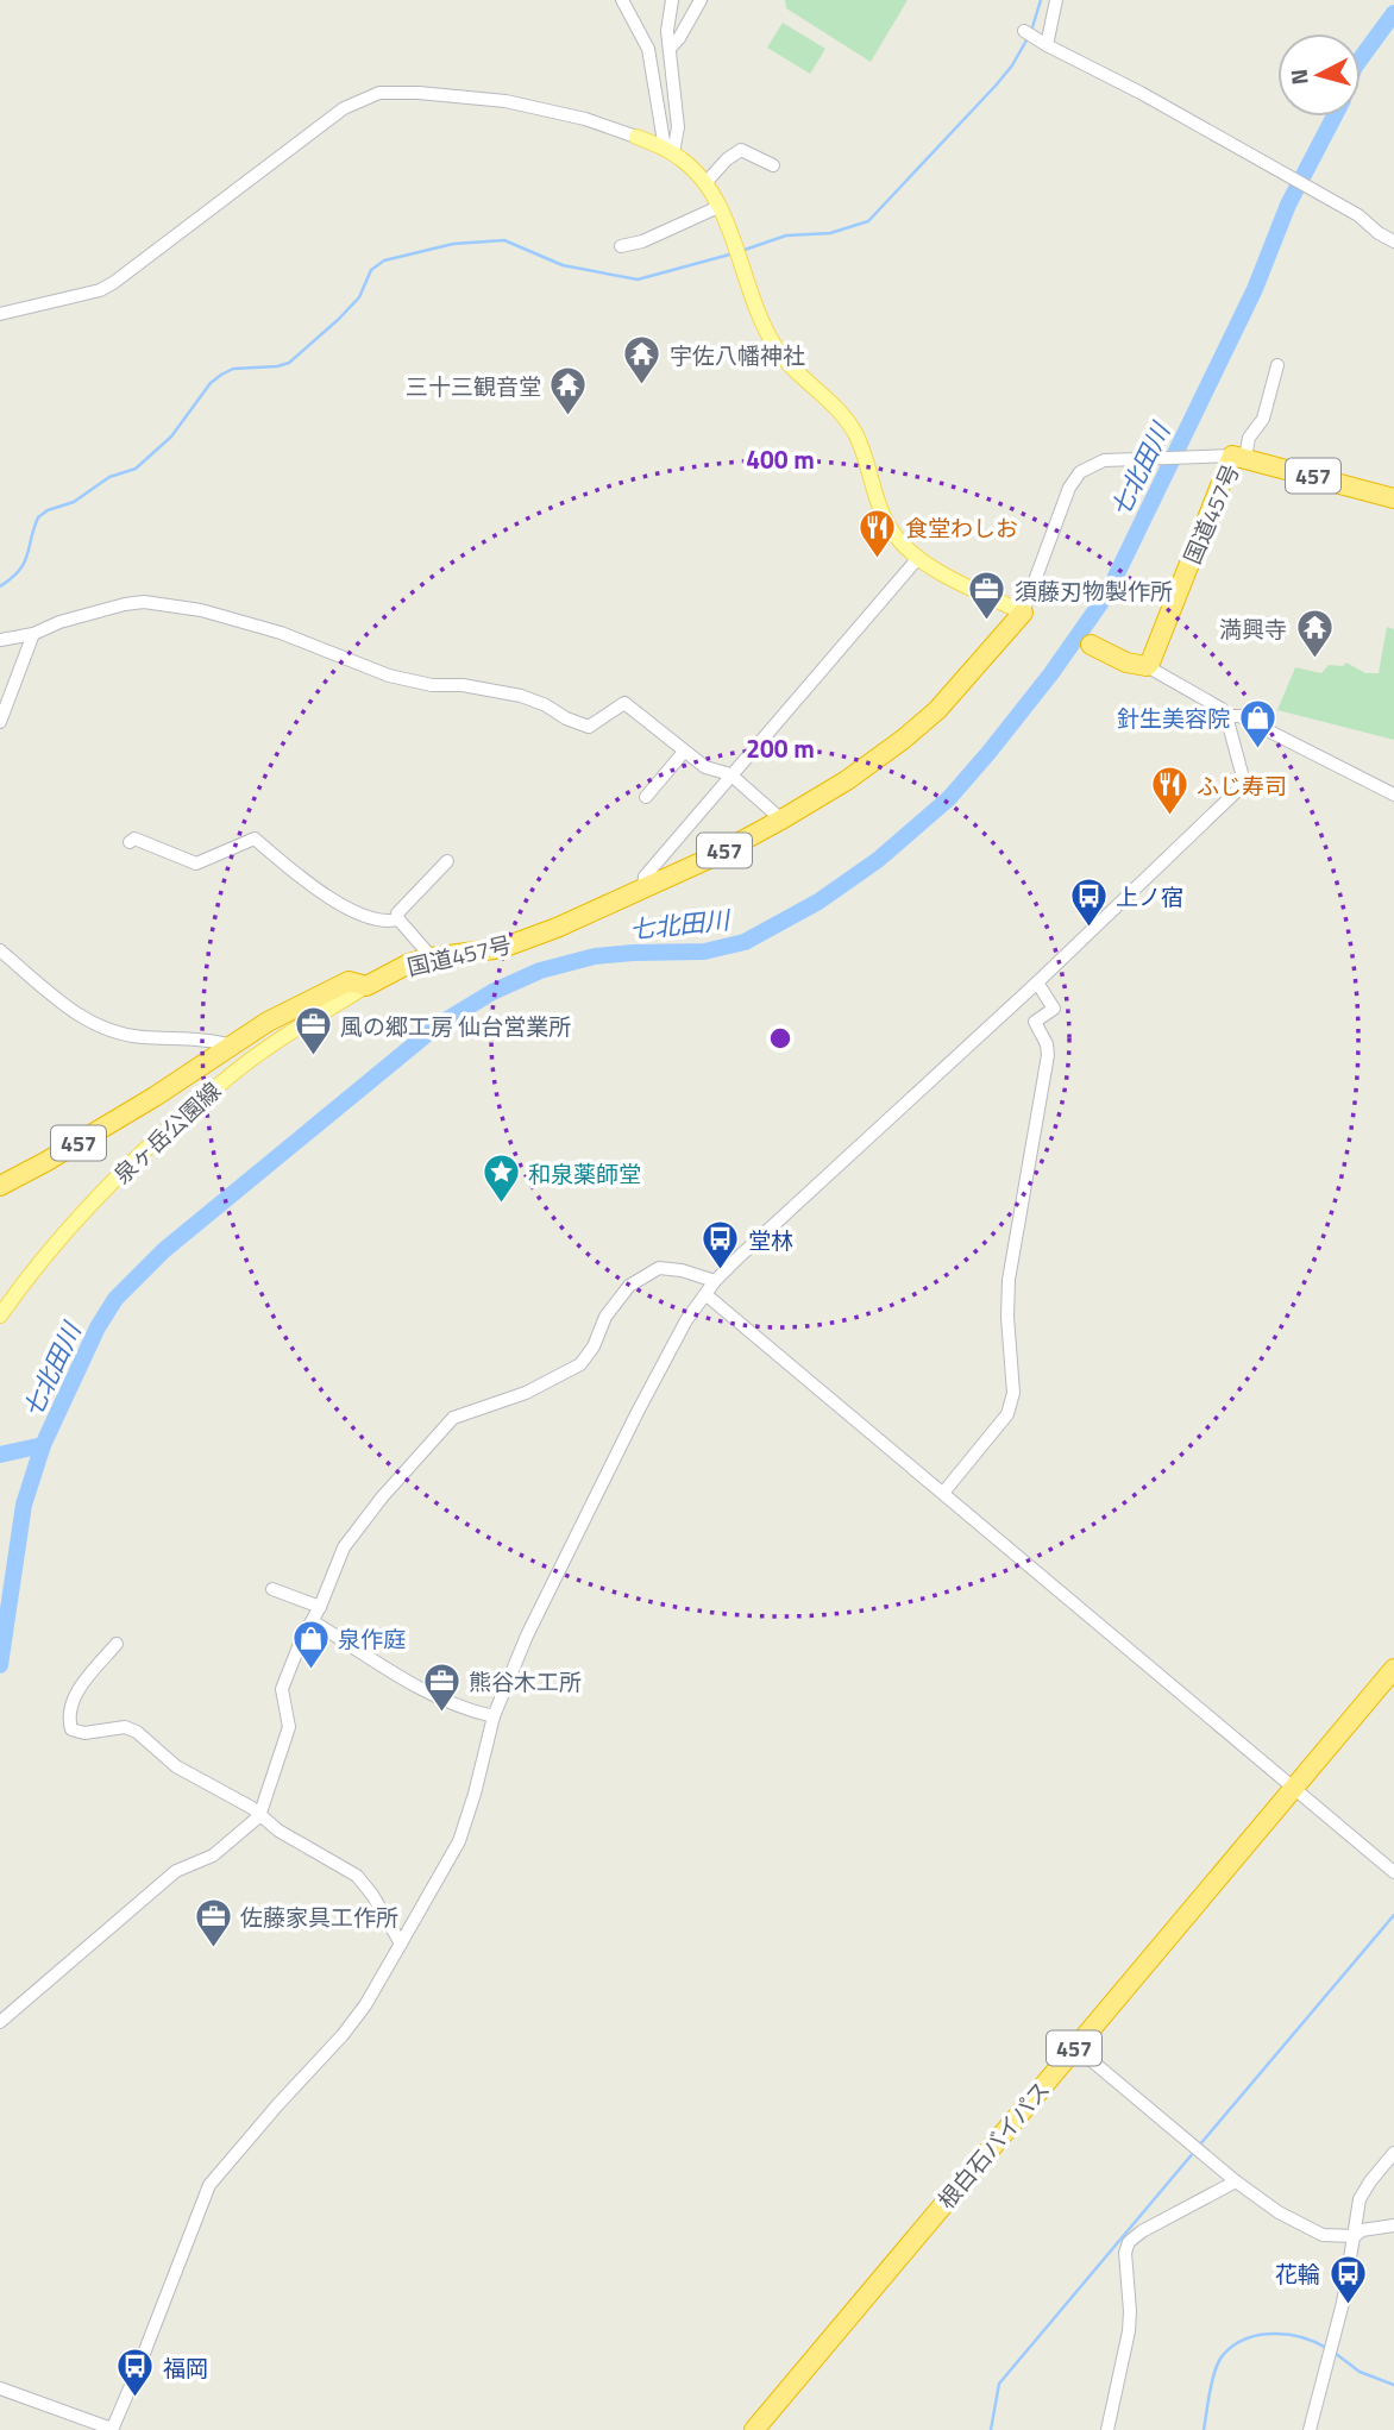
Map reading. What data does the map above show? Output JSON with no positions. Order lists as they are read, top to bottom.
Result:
{
  "streets": {
    "highway": ["457", "国道457号", "根白石バイパス"],
    "main road": ["泉ヶ岳公園線"]
  },
  "crossings": [
    ["国道457号", "泉ヶ岳公園線"]
  ],
  "water": ["七北田川"],
  "places": {
    "temple": ["宇佐八幡神社", "三十三観音堂", "満興寺"],
    "restaurant": ["食堂わしお", "ふじ寿司"],
    "office": [
      "須藤刃物製作所",
      "風の郷工房 仙台営業所",
      "熊谷木工所",
      "佐藤家具工作所"
    ],
    "shop": ["針生美容院", "泉作庭"],
    "bus stop": [
      "上ノ宿",
      "堂林",
      "花輪",
      "福岡"
    ],
    "place": ["和泉薬師堂"]
  },
  "north": "left",
  "rings": ["400 m", "200 m"]
}
